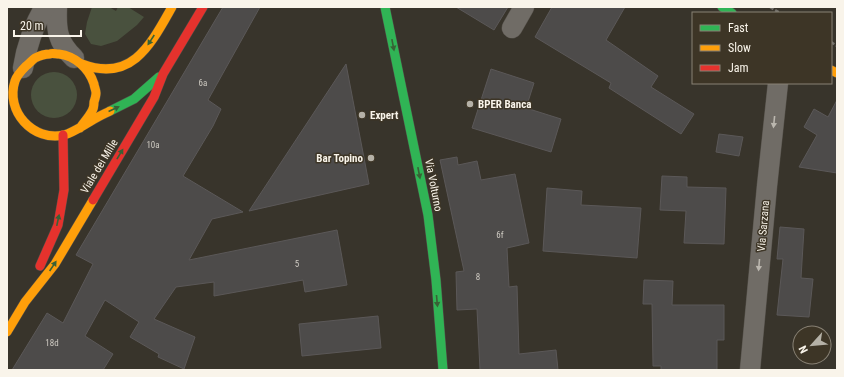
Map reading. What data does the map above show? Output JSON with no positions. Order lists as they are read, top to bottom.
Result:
{
  "streets": {
    "main road": ["Viale dei Mille", "Via Volturno"],
    "street": ["Via Sarzana"]
  },
  "one_way": ["Via Volturno", "Via Sarzana"],
  "places": ["BPER Banca", "Expert", "Bar Topino"],
  "house_numbers": [
    "6a",
    "10a",
    "6f",
    "5",
    "8",
    "18d"
  ],
  "legend": ["Fast", "Slow", "Jam"],
  "scale_bar": "20 m",
  "north": "bottom left"
}
